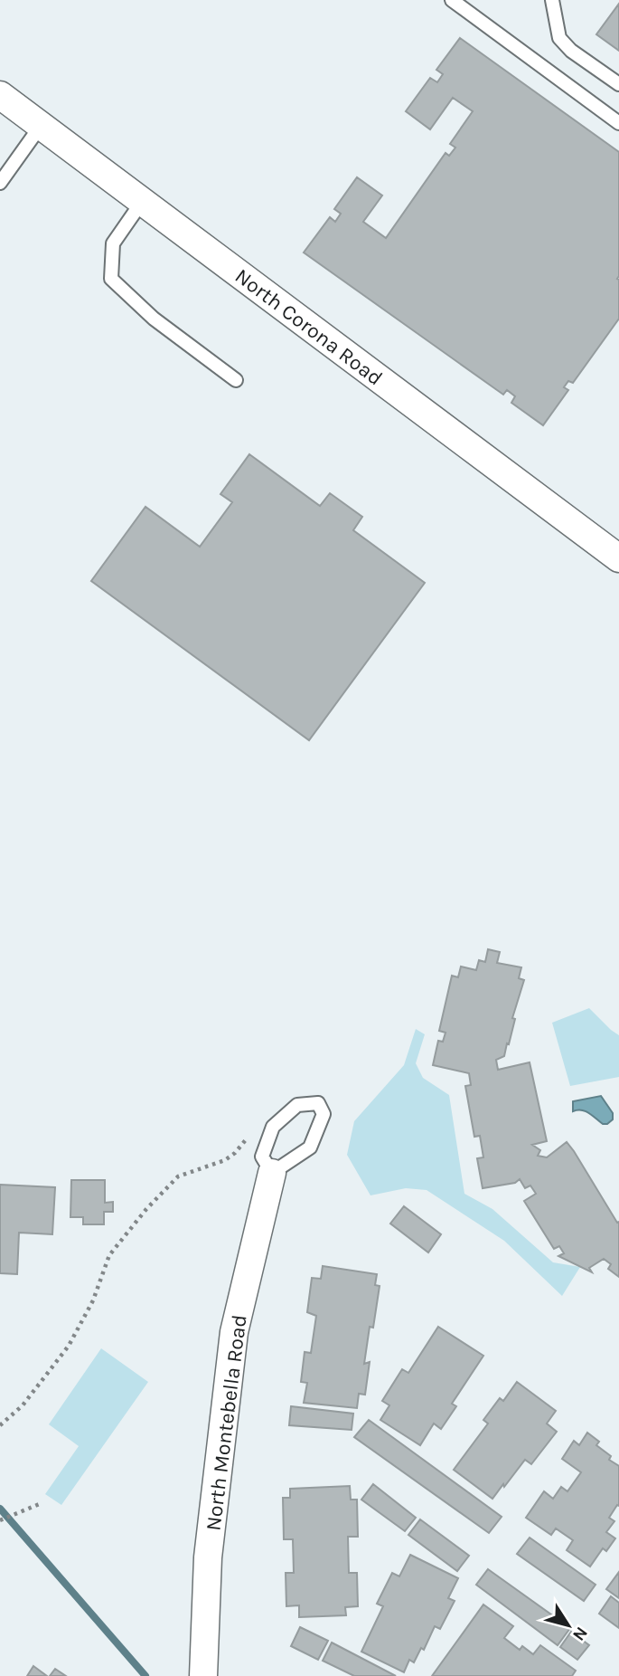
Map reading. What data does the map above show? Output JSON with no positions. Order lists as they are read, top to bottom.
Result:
{
  "streets": {
    "street": ["North Corona Road", "North Montebella Road"]
  },
  "north": "bottom right"
}
